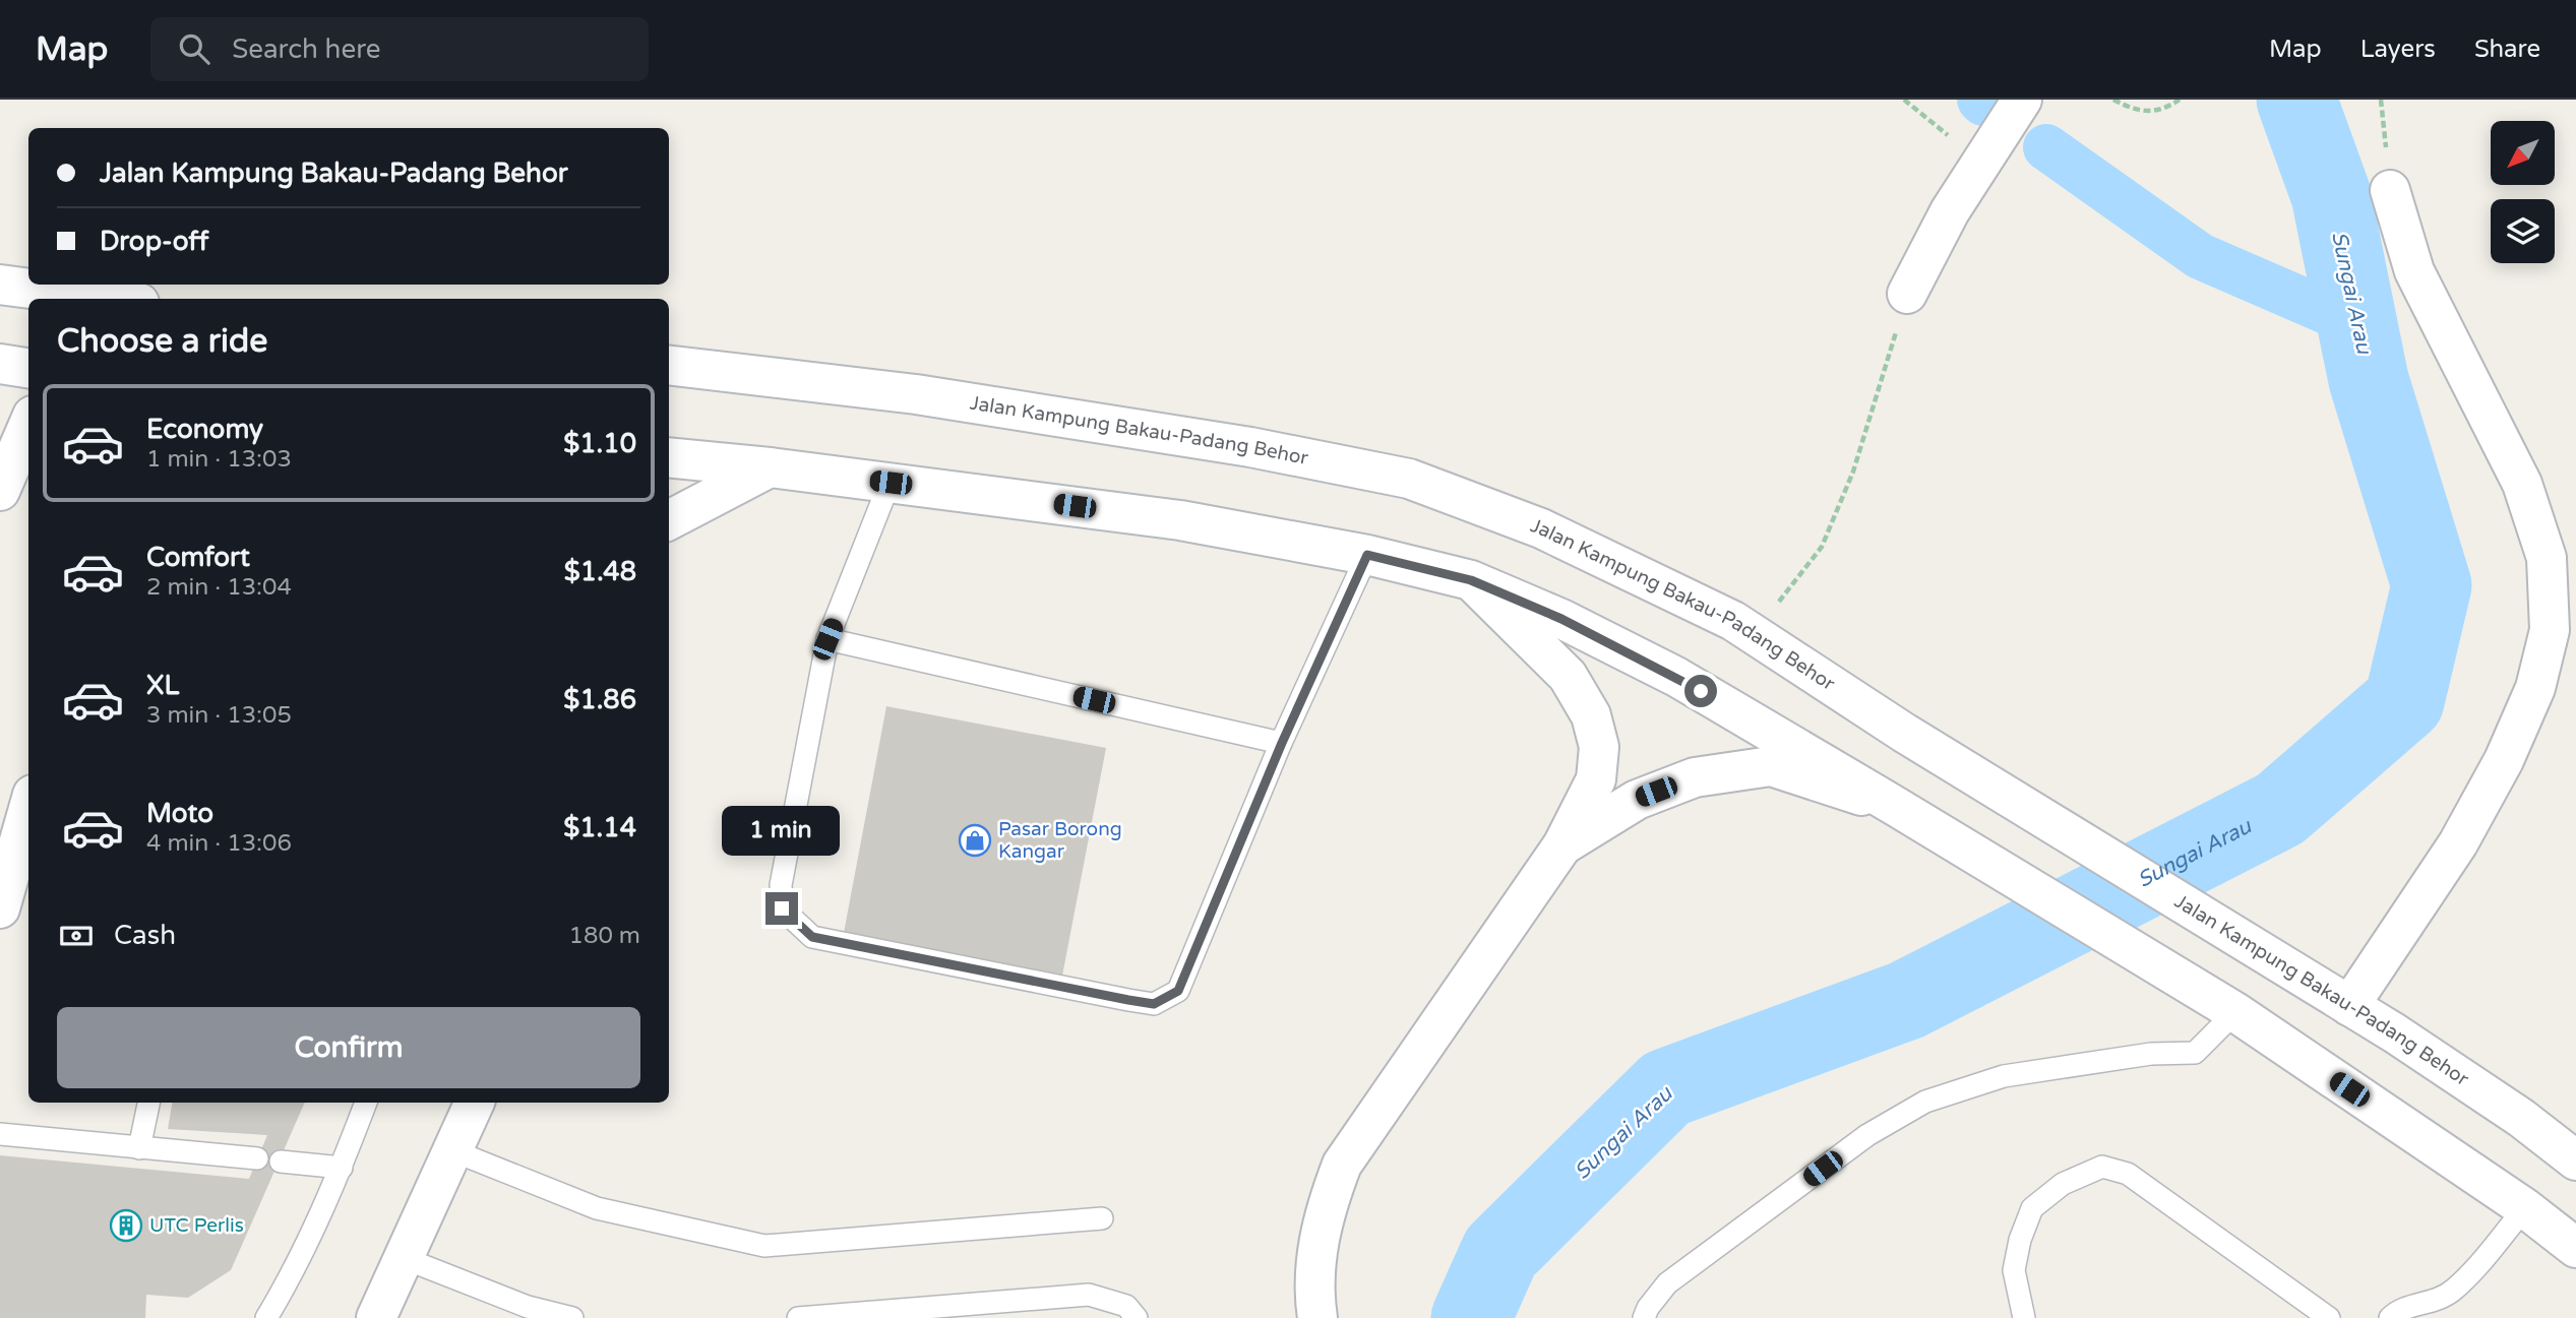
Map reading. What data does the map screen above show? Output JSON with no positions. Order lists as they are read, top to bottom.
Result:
{
  "streets": {
    "street": ["Jalan Kampung Bakau-Padang Behor"]
  },
  "water": ["Sungai Arau"],
  "places": {
    "shop": ["Pasar Borong Kangar"],
    "building": ["UTC Perlis"]
  },
  "north": "bottom left",
  "page": {
    "header": "Map",
    "search": "Search here",
    "nav": ["Map", "Layers", "Share"],
    "banner": ["Jalan Kampung Bakau-Padang Behor", "Drop-off"],
    "heading": "Choose a ride",
    "list": [
      {
        "name": "Economy",
        "note": "1 min · 13:03",
        "value": "$1.10"
      },
      {
        "name": "Comfort",
        "note": "2 min · 13:04",
        "value": "$1.48"
      },
      {
        "name": "XL",
        "note": "3 min · 13:05",
        "value": "$1.86"
      },
      {
        "name": "Moto",
        "note": "4 min · 13:06",
        "value": "$1.14"
      }
    ],
    "bubble": "1 min",
    "pay": ["Cash", "180 m"],
    "buttons": "Confirm"
  }
}
